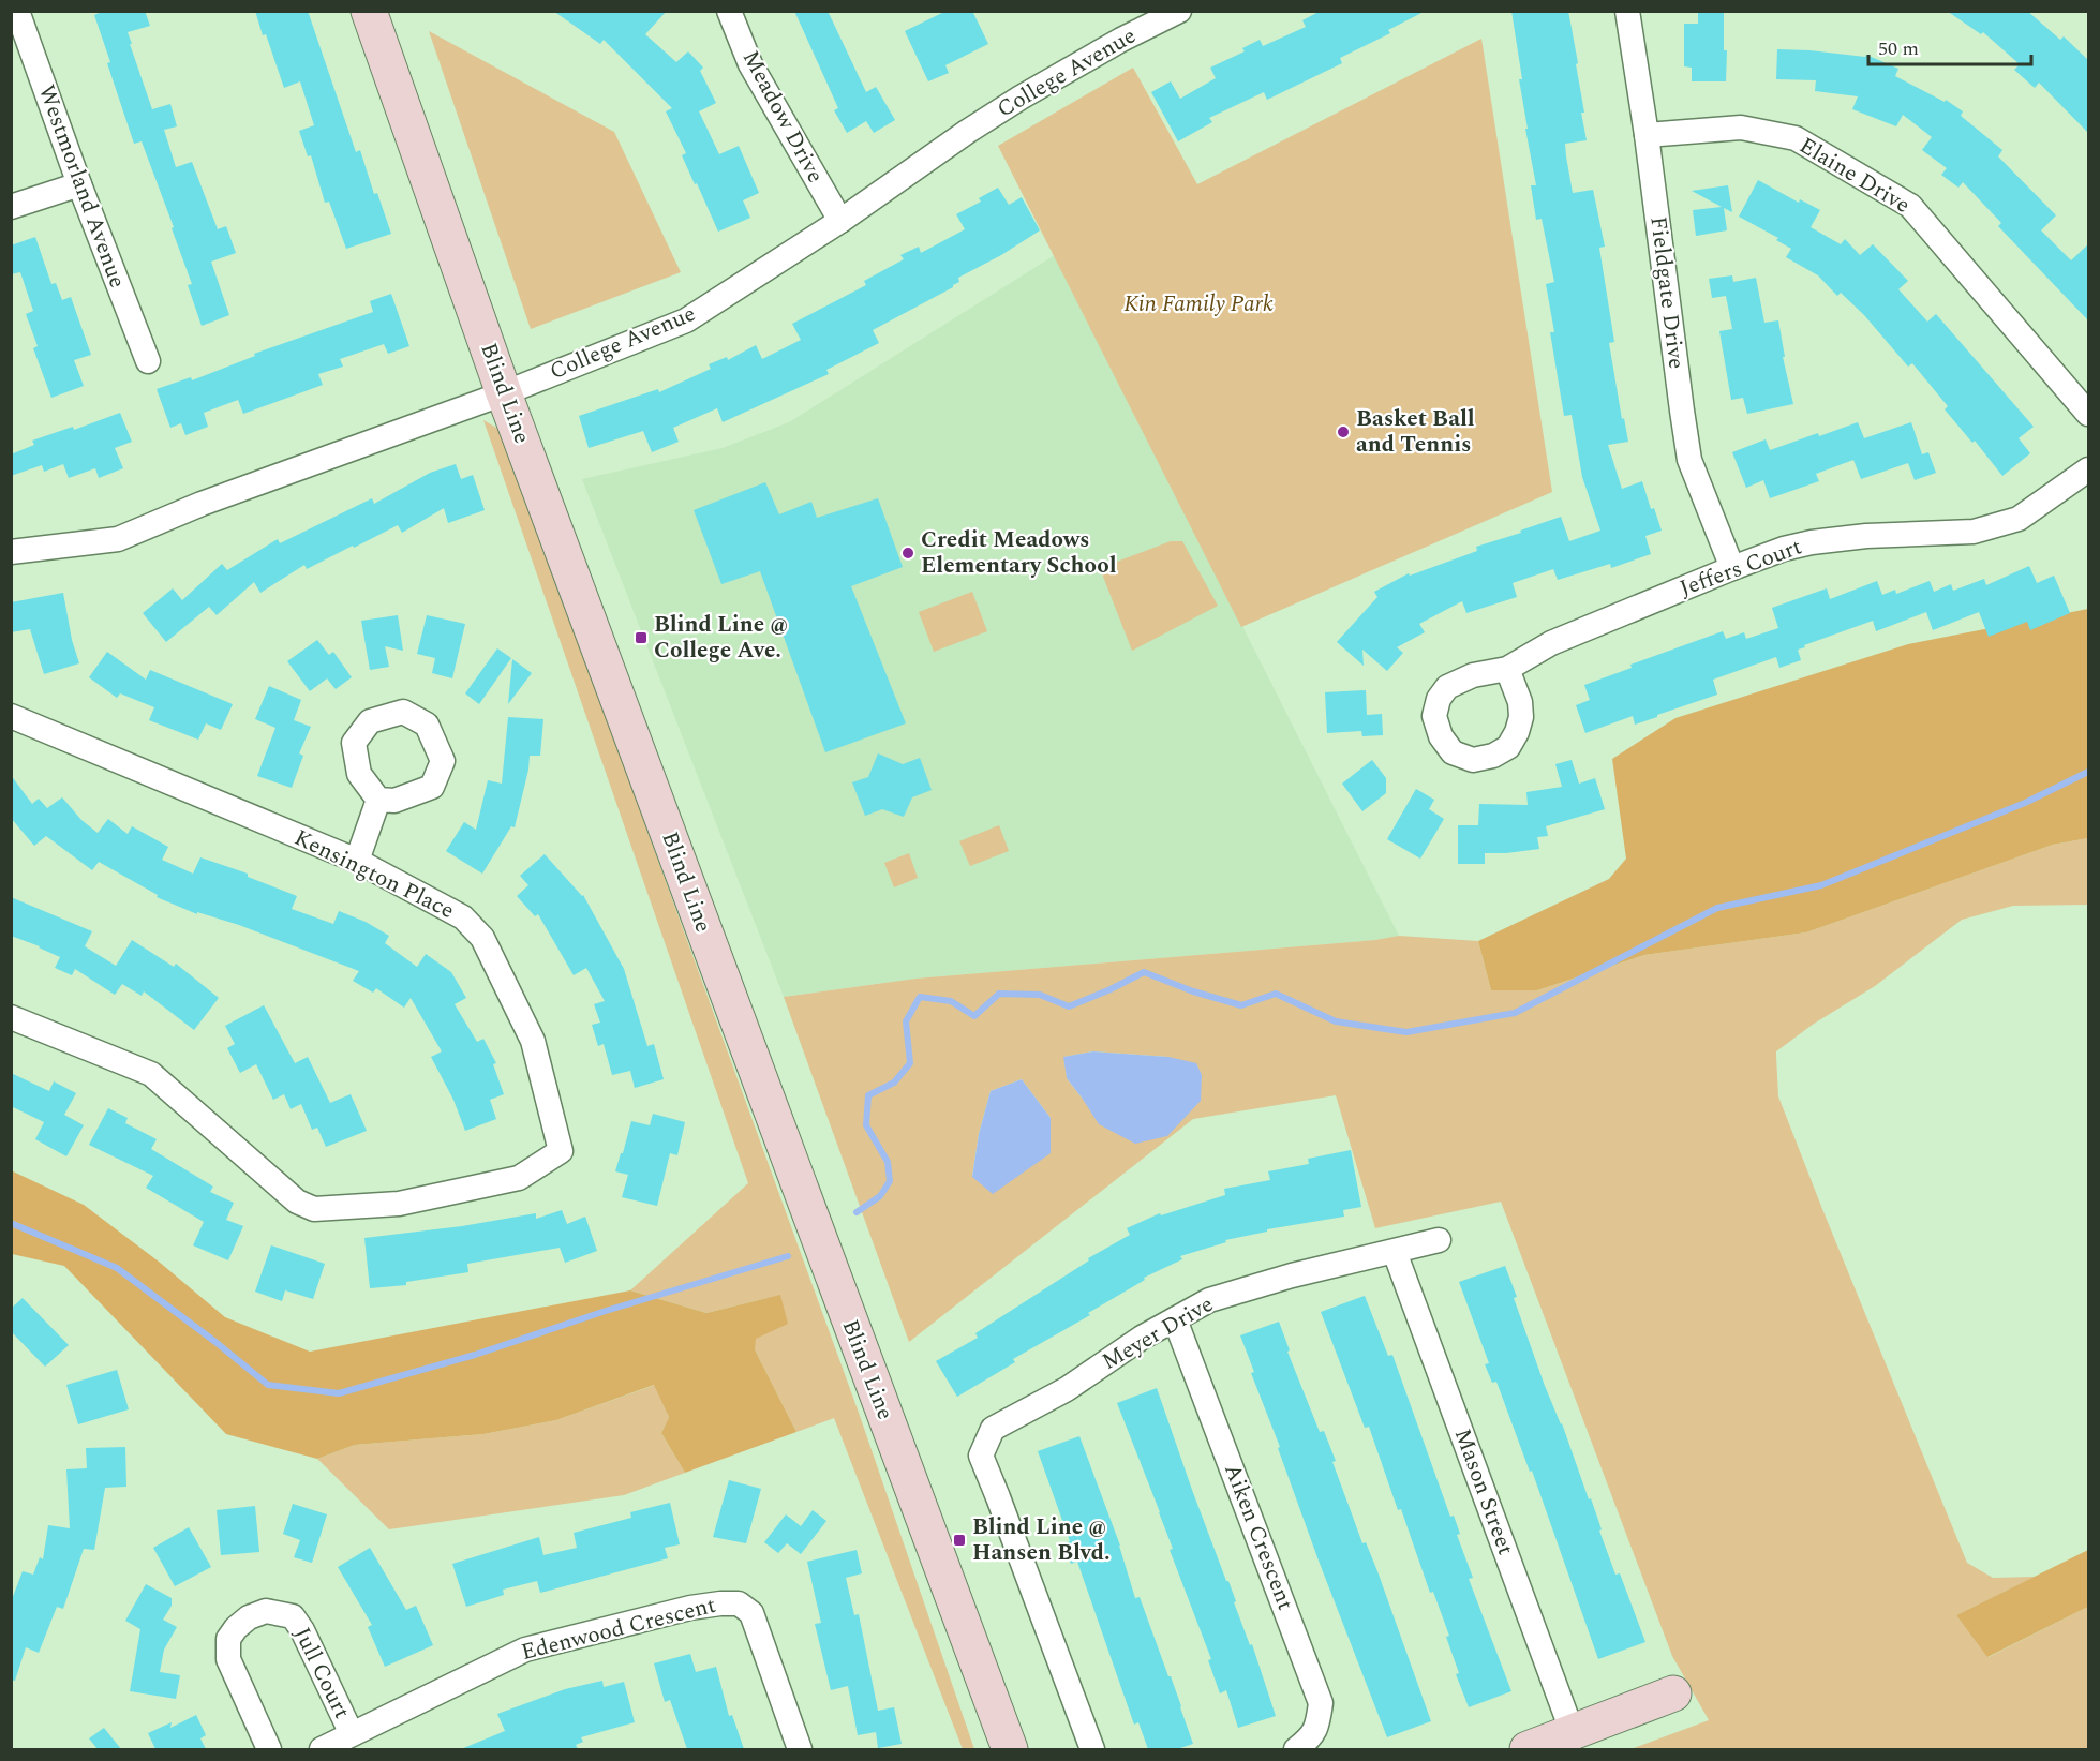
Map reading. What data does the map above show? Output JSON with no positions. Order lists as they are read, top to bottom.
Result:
{
  "streets": {
    "street": [
      "College Avenue",
      "Meadow Drive",
      "Elaine Drive",
      "Westmorland Avenue",
      "Fieldgate Drive",
      "Blind Line",
      "Jeffers Court",
      "Kensington Place",
      "Meyer Drive",
      "Mason Street",
      "Aiken Crescent",
      "Edenwood Crescent",
      "Jull Court"
    ]
  },
  "crossings": [
    ["College Avenue", "Meadow Drive"],
    ["College Avenue", "Blind Line"],
    ["Elaine Drive", "Fieldgate Drive"],
    ["Fieldgate Drive", "Jeffers Court"],
    ["Meyer Drive", "Mason Street"],
    ["Meyer Drive", "Aiken Crescent"],
    ["Edenwood Crescent", "Jull Court"]
  ],
  "parks": ["Kin Family Park"],
  "places": {
    "other": ["Basket Ball and Tennis", "Credit Meadows Elementary School"],
    "transit": ["Blind Line @ College Ave.", "Blind Line @ Hansen Blvd."]
  },
  "scale_bar": "50 m"
}
